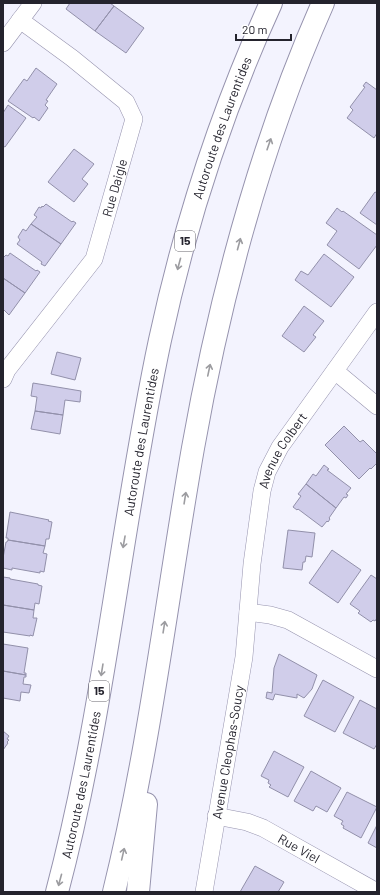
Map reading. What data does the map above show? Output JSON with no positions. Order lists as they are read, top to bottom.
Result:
{
  "streets": {
    "highway": ["Autoroute des Laurentides", "15"],
    "street": [
      "Rue Daigle",
      "Avenue Colbert",
      "Avenue Cleophas-Soucy",
      "Rue Viel"
    ]
  },
  "crossings": [
    ["Avenue Colbert", "Avenue Cleophas-Soucy"],
    ["Avenue Cleophas-Soucy", "Rue Viel"]
  ],
  "scale_bar": "20 m"
}
